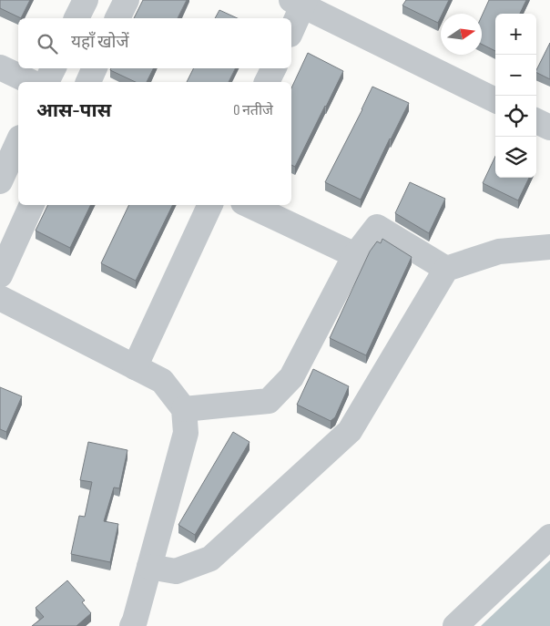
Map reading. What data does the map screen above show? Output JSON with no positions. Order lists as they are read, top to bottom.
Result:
{
  "north": "right",
  "page": {
    "map_buttons": ["+", "−"],
    "search": "यहाँ खोजें",
    "heading": ["आस-पास", "0 नतीजे"]
  }
}
